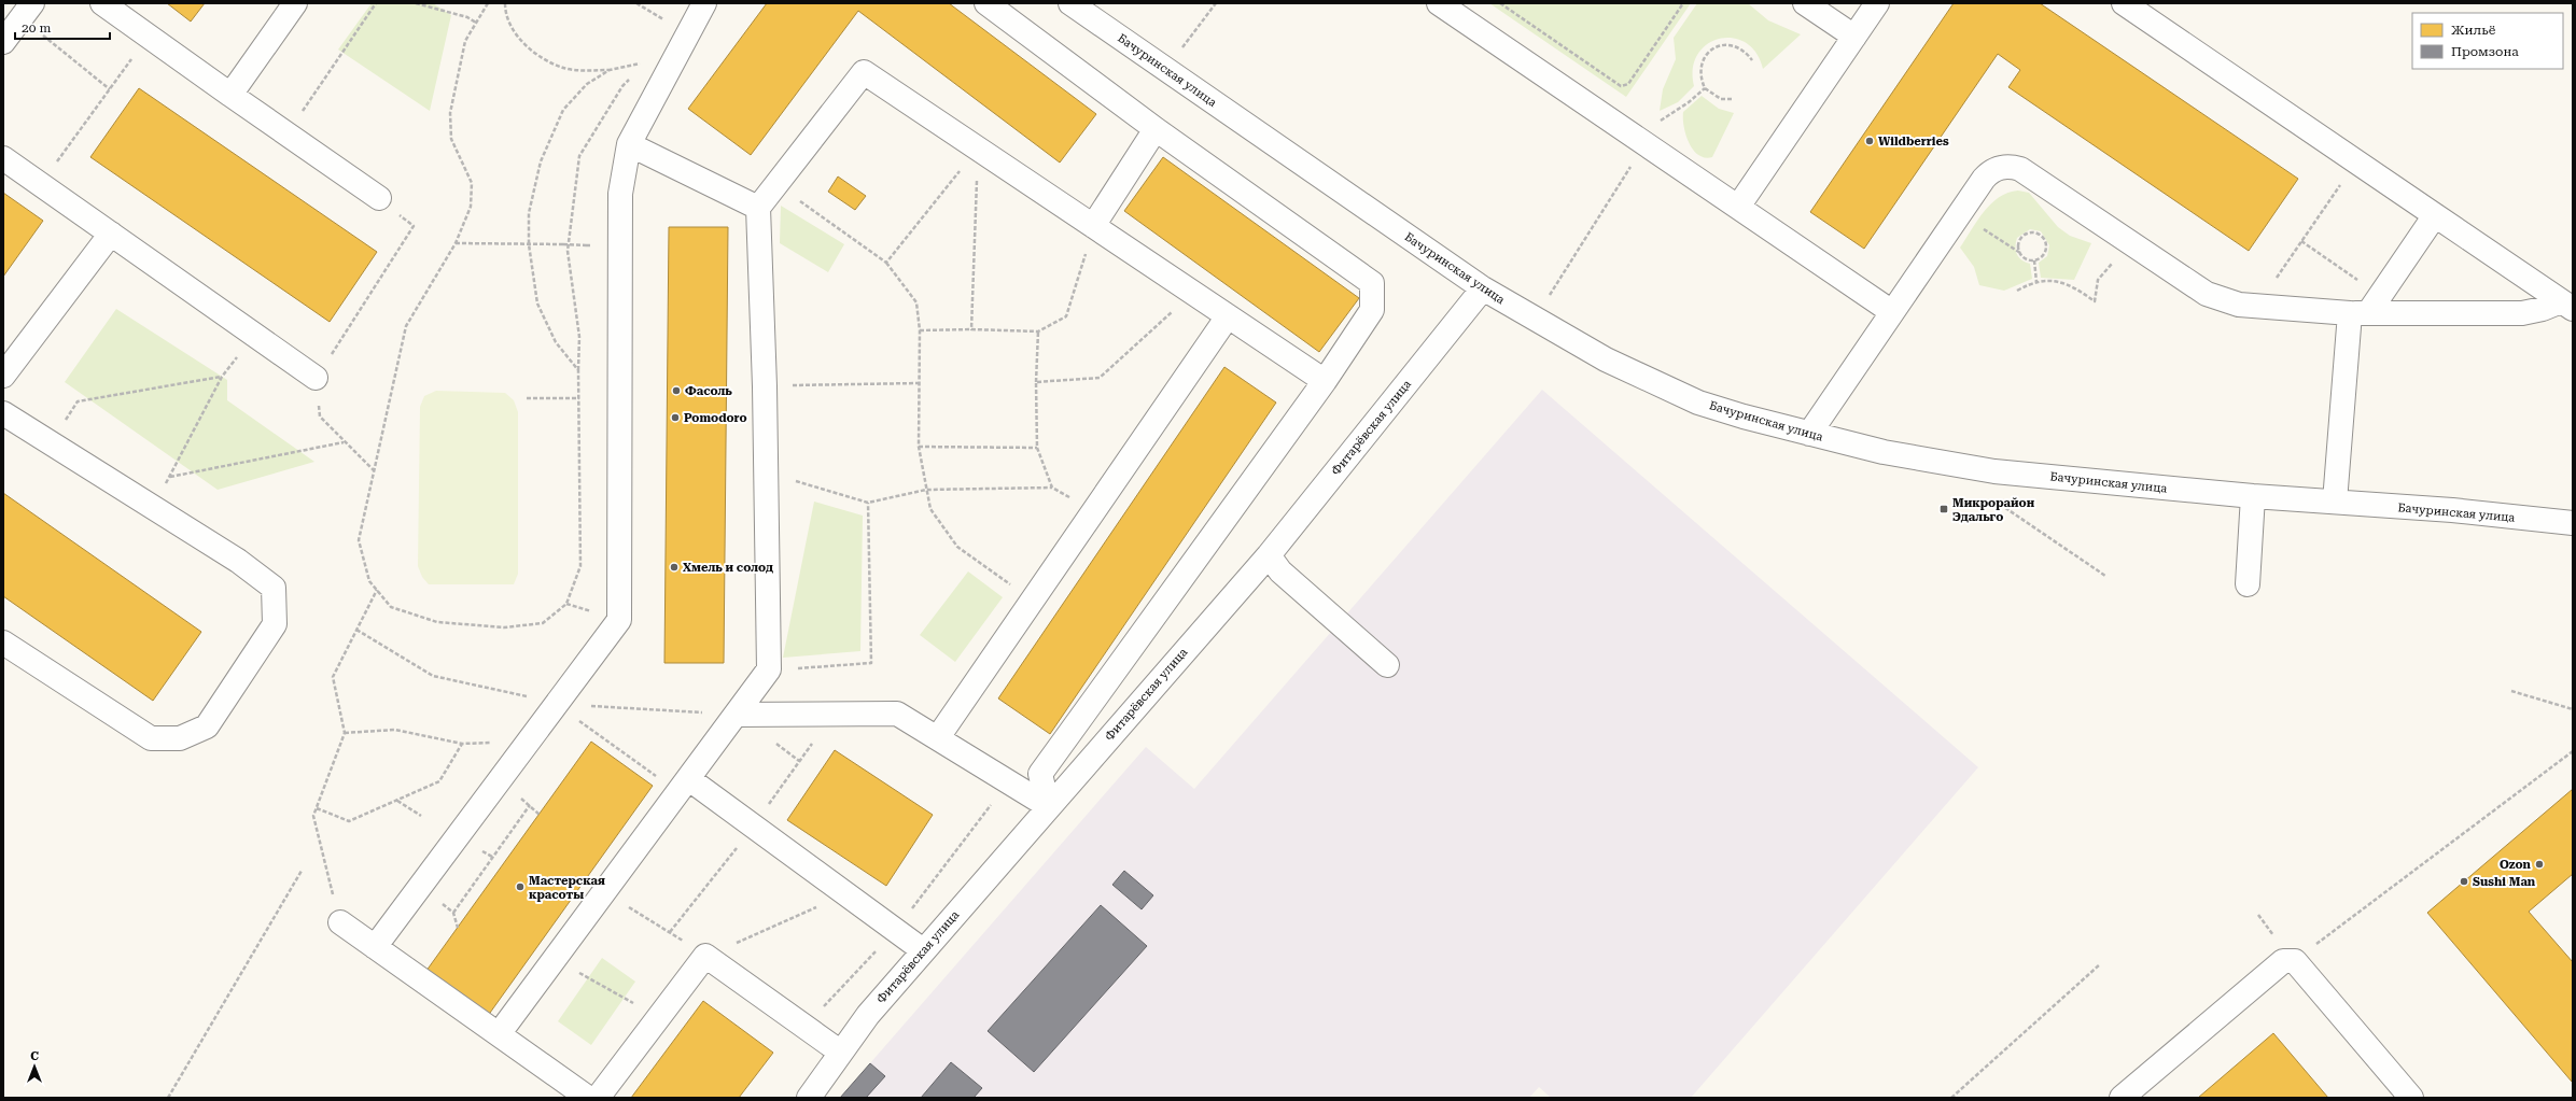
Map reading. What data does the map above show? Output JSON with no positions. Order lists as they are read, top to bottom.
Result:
{
  "streets": {
    "street": ["Бачуринская улица", "Фитарёвская улица"]
  },
  "crossings": [
    ["Бачуринская улица", "Фитарёвская улица"]
  ],
  "places": {
    "other": [
      "Wildberries",
      "Фасоль",
      "Pomodoro",
      "Хмель и солод",
      "Ozon",
      "Sushi Man",
      "Мастерская красоты"
    ],
    "transit": ["Микрорайон Эдальго"]
  },
  "legend": ["Жильё", "Промзона"],
  "scale_bar": "20 m",
  "north": "top"
}
